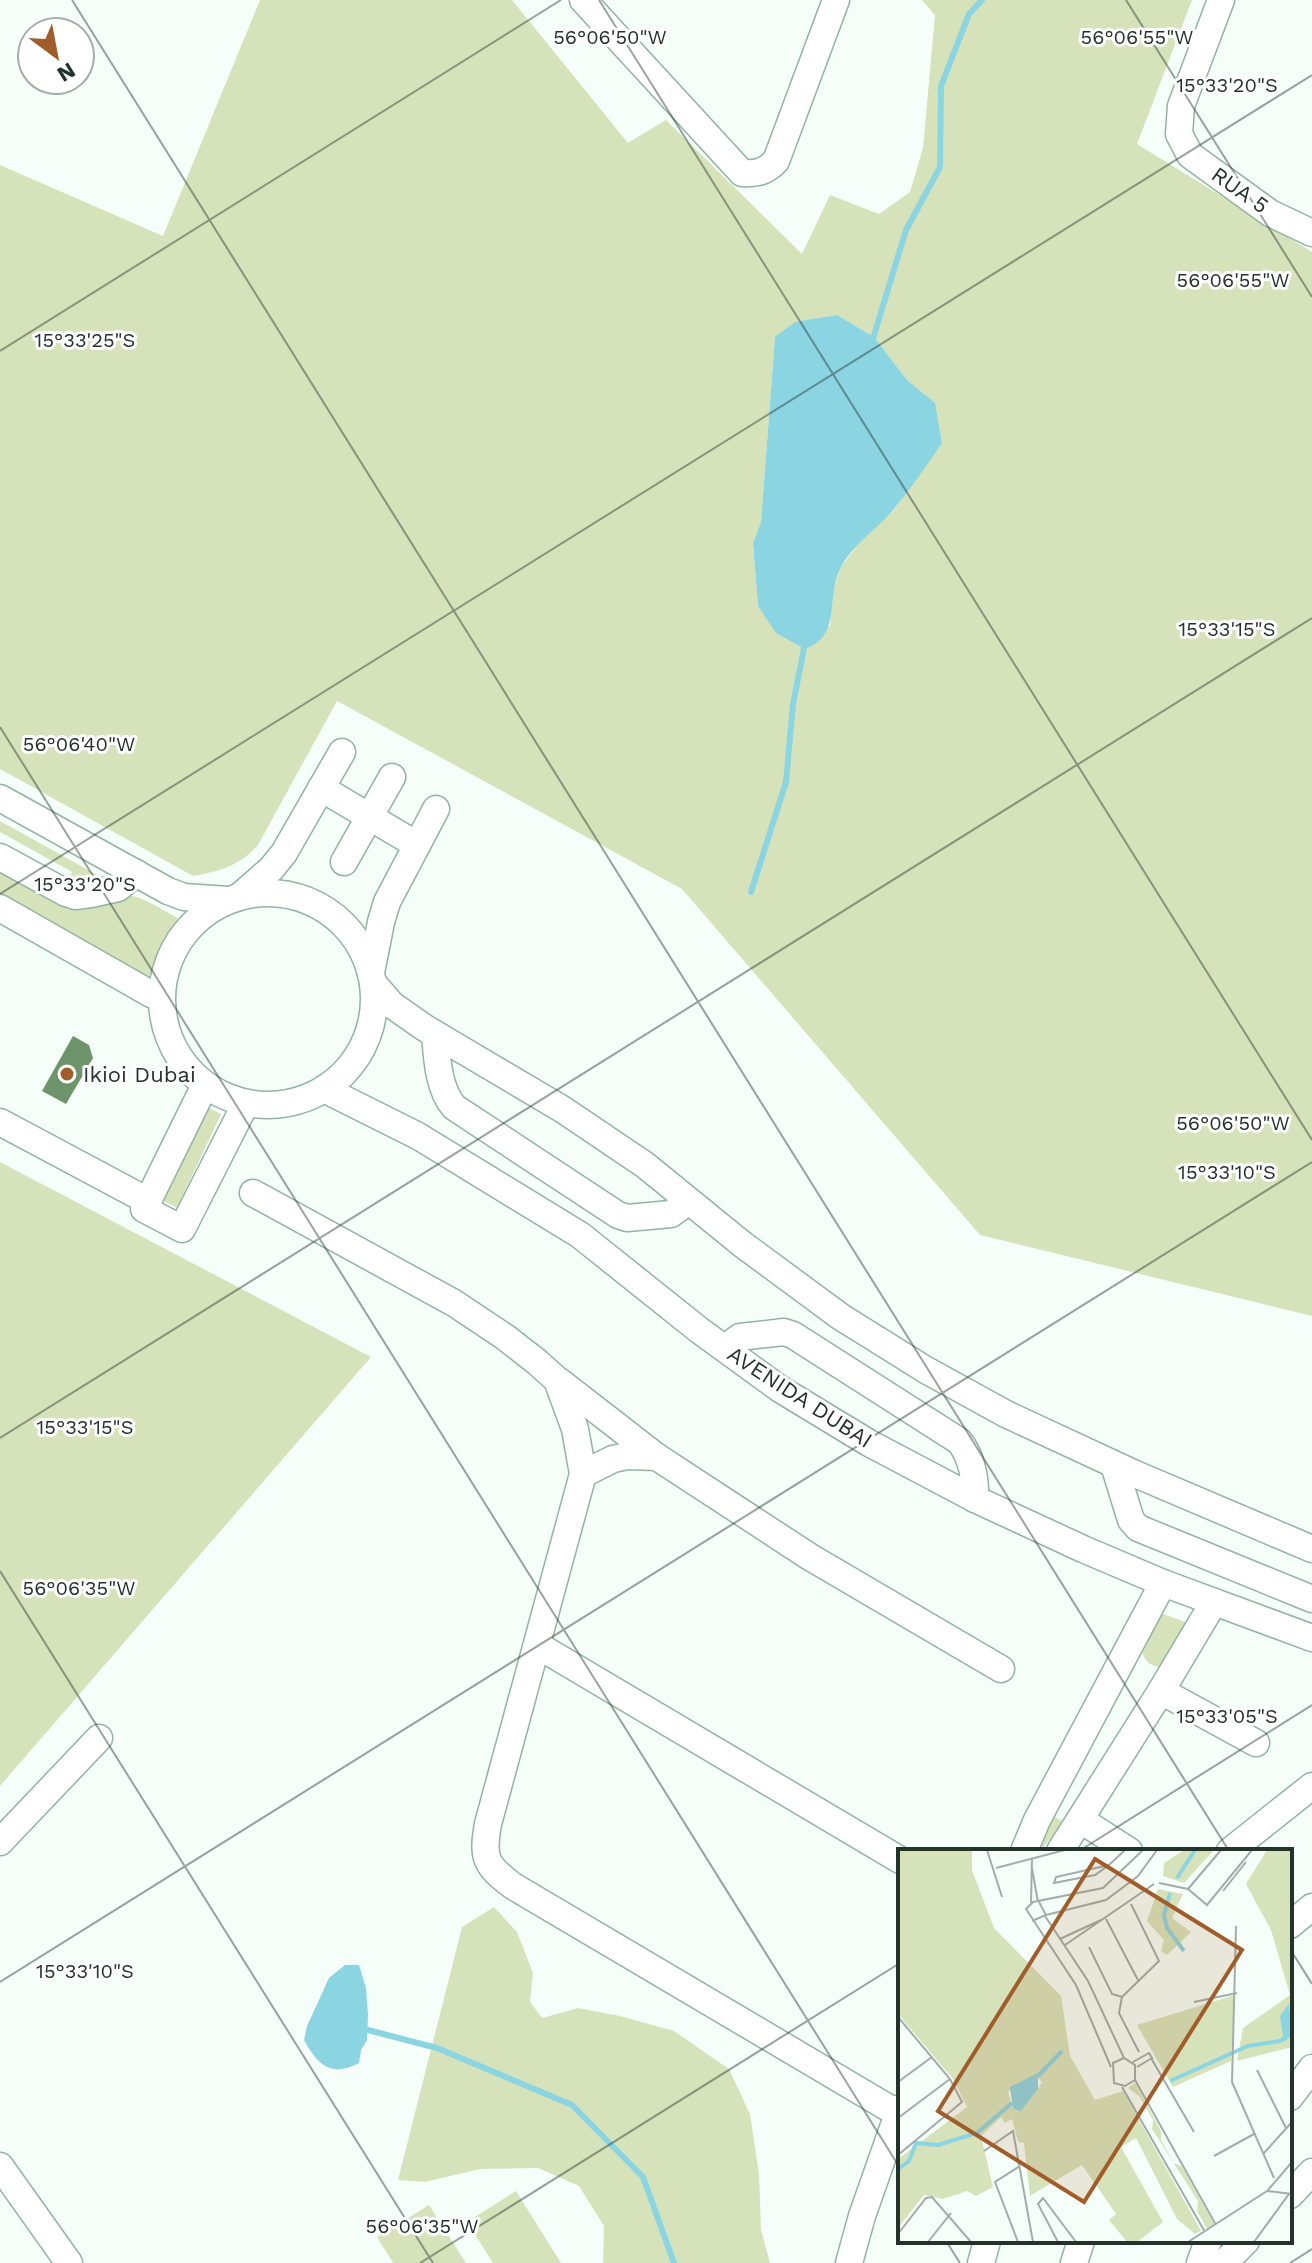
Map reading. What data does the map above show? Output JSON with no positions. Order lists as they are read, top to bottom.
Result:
{
  "streets": {
    "street": ["RUA 5", "AVENIDA DUBAI"]
  },
  "places": ["Ikioi Dubai"],
  "north": "bottom right",
  "coordinates": [
    "56°06'50\"W",
    "56°06'55\"W",
    "15°33'20\"S",
    "15°33'25\"S",
    "15°33'15\"S",
    "56°06'40\"W",
    "15°33'10\"S",
    "56°06'35\"W",
    "15°33'05\"S"
  ]
}
